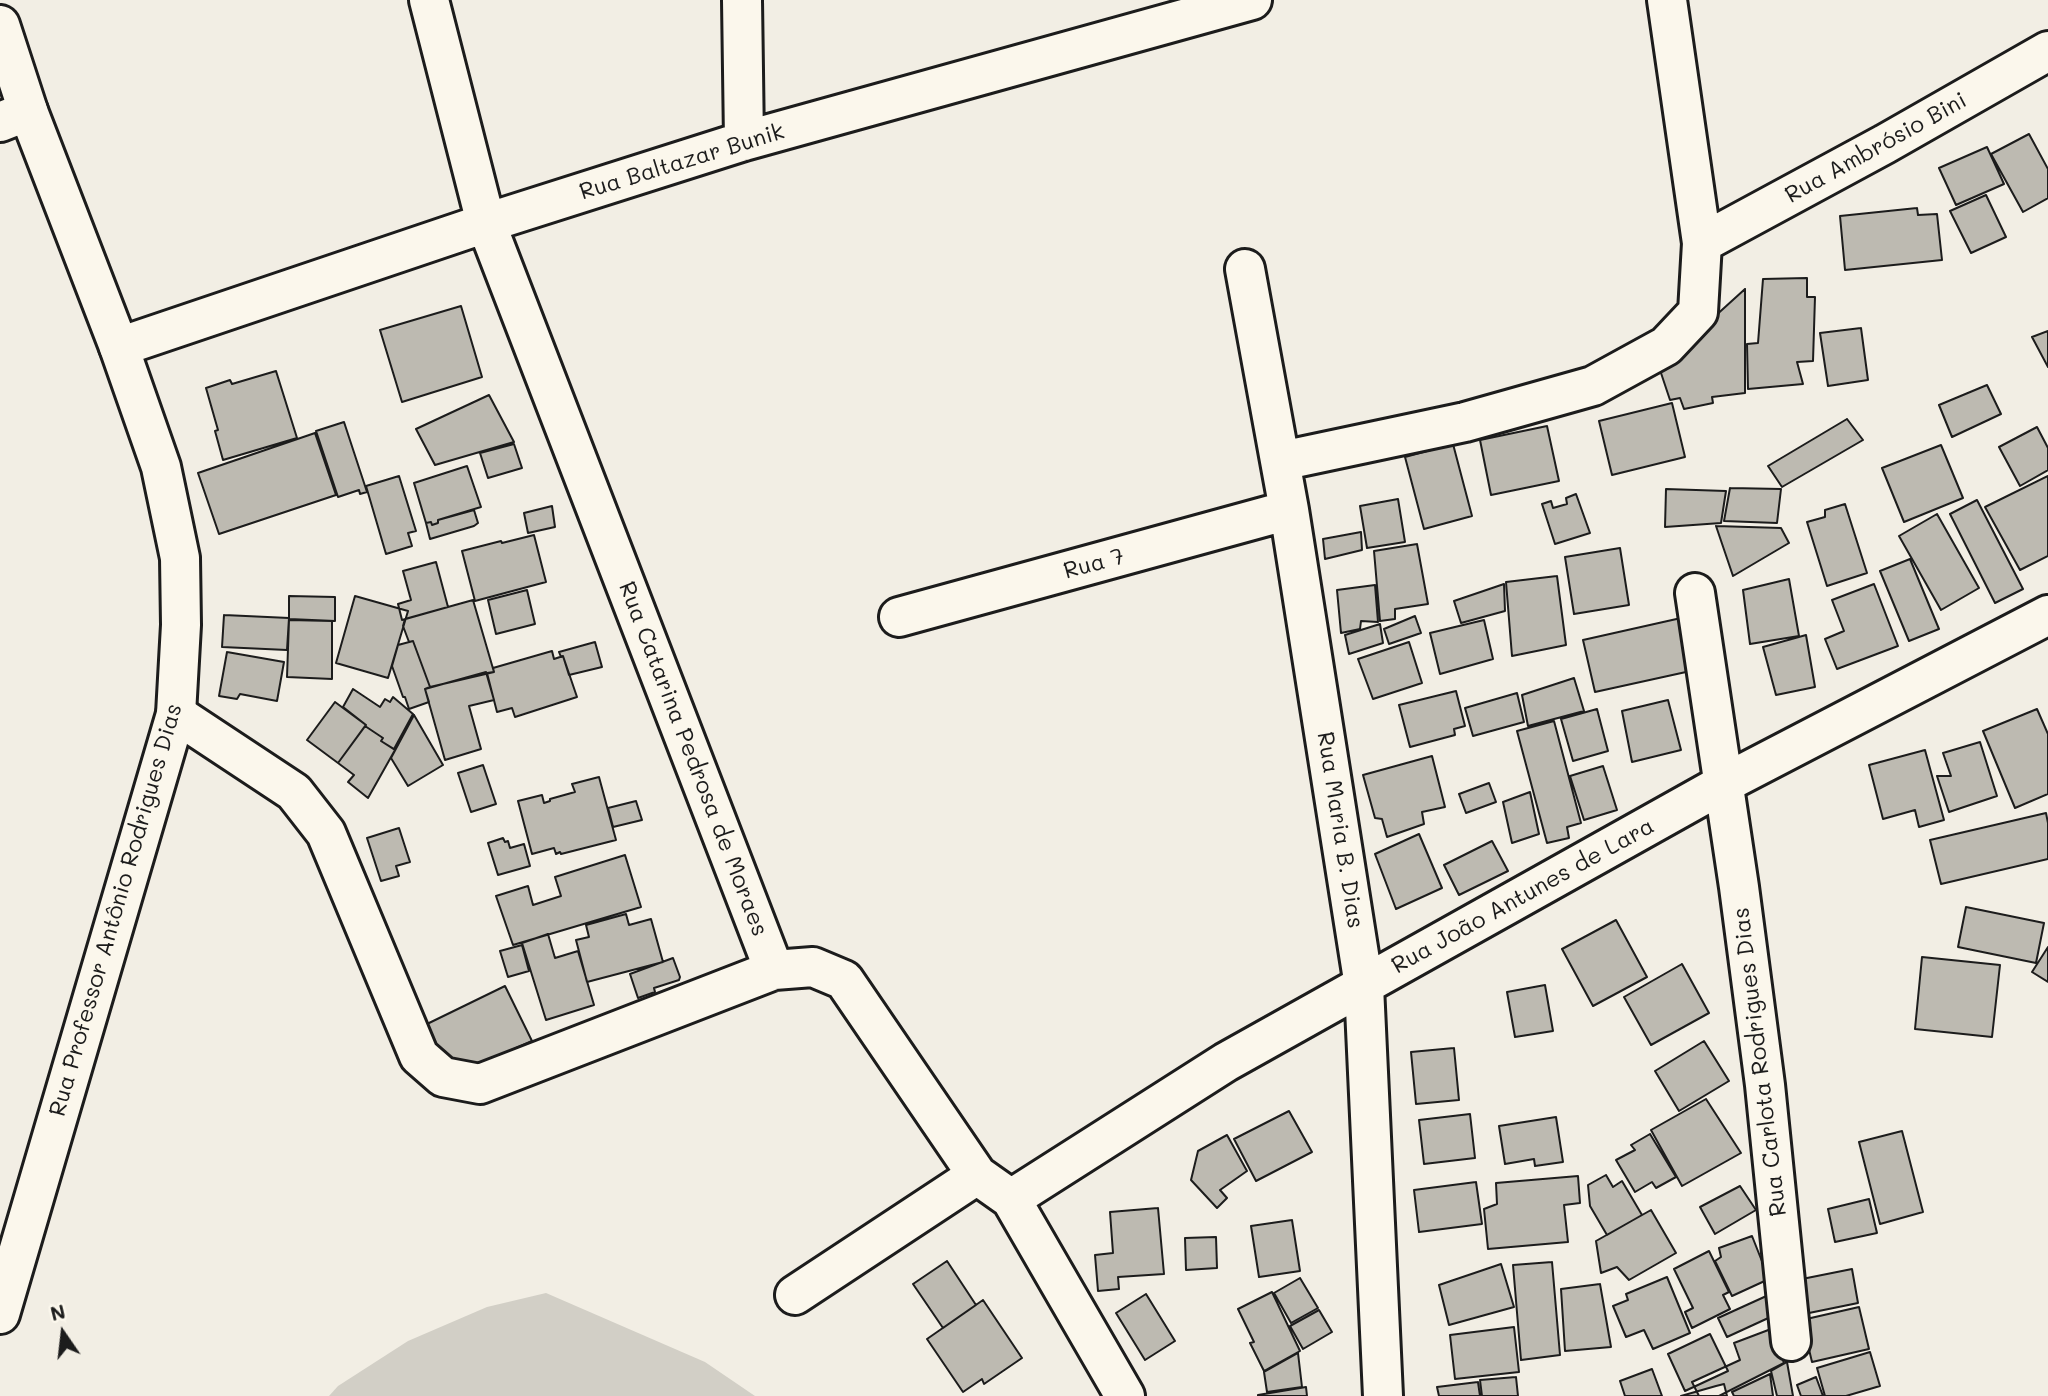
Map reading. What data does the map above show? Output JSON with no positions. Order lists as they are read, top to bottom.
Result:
{
  "streets": {
    "street": [
      "Rua Ambrósio Bini",
      "Rua Baltazar Bunik",
      "Rua 7",
      "Rua Catarina Pedrosa de Moraes",
      "Rua Maria B. Dias",
      "Rua João Antunes de Lara",
      "Rua Professor Antônio Rodrigues Dias",
      "Rua Carlota Rodrigues Dias"
    ]
  },
  "crossings": [
    ["Rua Baltazar Bunik", "Rua Catarina Pedrosa de Moraes"],
    ["Rua Baltazar Bunik", "Rua Professor Antônio Rodrigues Dias"],
    ["Rua 7", "Rua Maria B. Dias"],
    ["Rua Maria B. Dias", "Rua João Antunes de Lara"],
    ["Rua João Antunes de Lara", "Rua Carlota Rodrigues Dias"]
  ],
  "north": "top"
}
